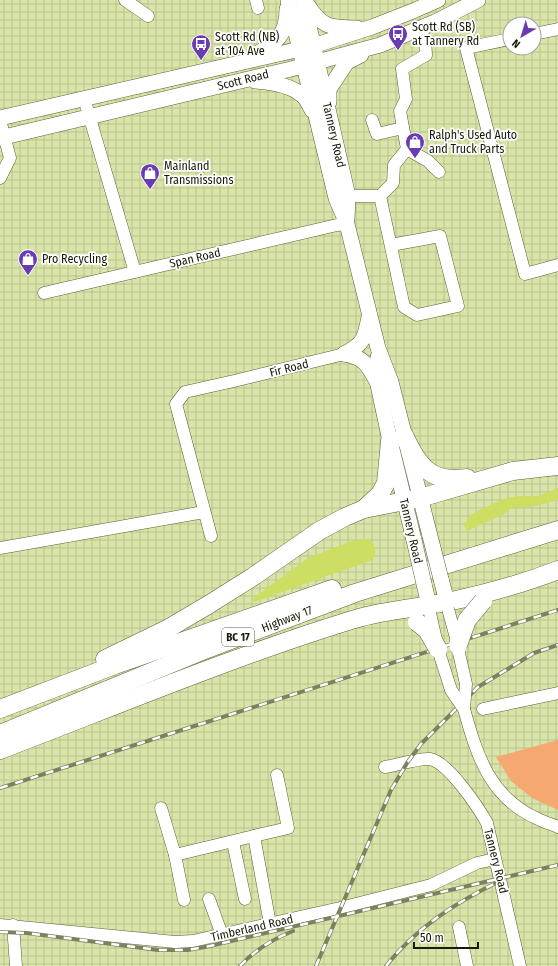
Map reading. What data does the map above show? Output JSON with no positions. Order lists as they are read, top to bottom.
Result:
{
  "streets": {
    "highway": ["Highway 17", "BC 17"],
    "main road": ["Scott Road", "Tannery Road"],
    "street": ["Span Road", "Fir Road", "Timberland Road"]
  },
  "crossings": [
    ["Scott Road", "Tannery Road"],
    ["Tannery Road", "Span Road"],
    ["Tannery Road", "Timberland Road"]
  ],
  "places": {
    "bus stop": ["Scott Rd (SB) at Tannery Rd", "Scott Rd (NB) at 104 Ave"],
    "shop": ["Ralph's Used Auto and Truck Parts", "Mainland Transmissions", "Pro Recycling"]
  },
  "scale_bar": "50 m",
  "north": "bottom left"
}
